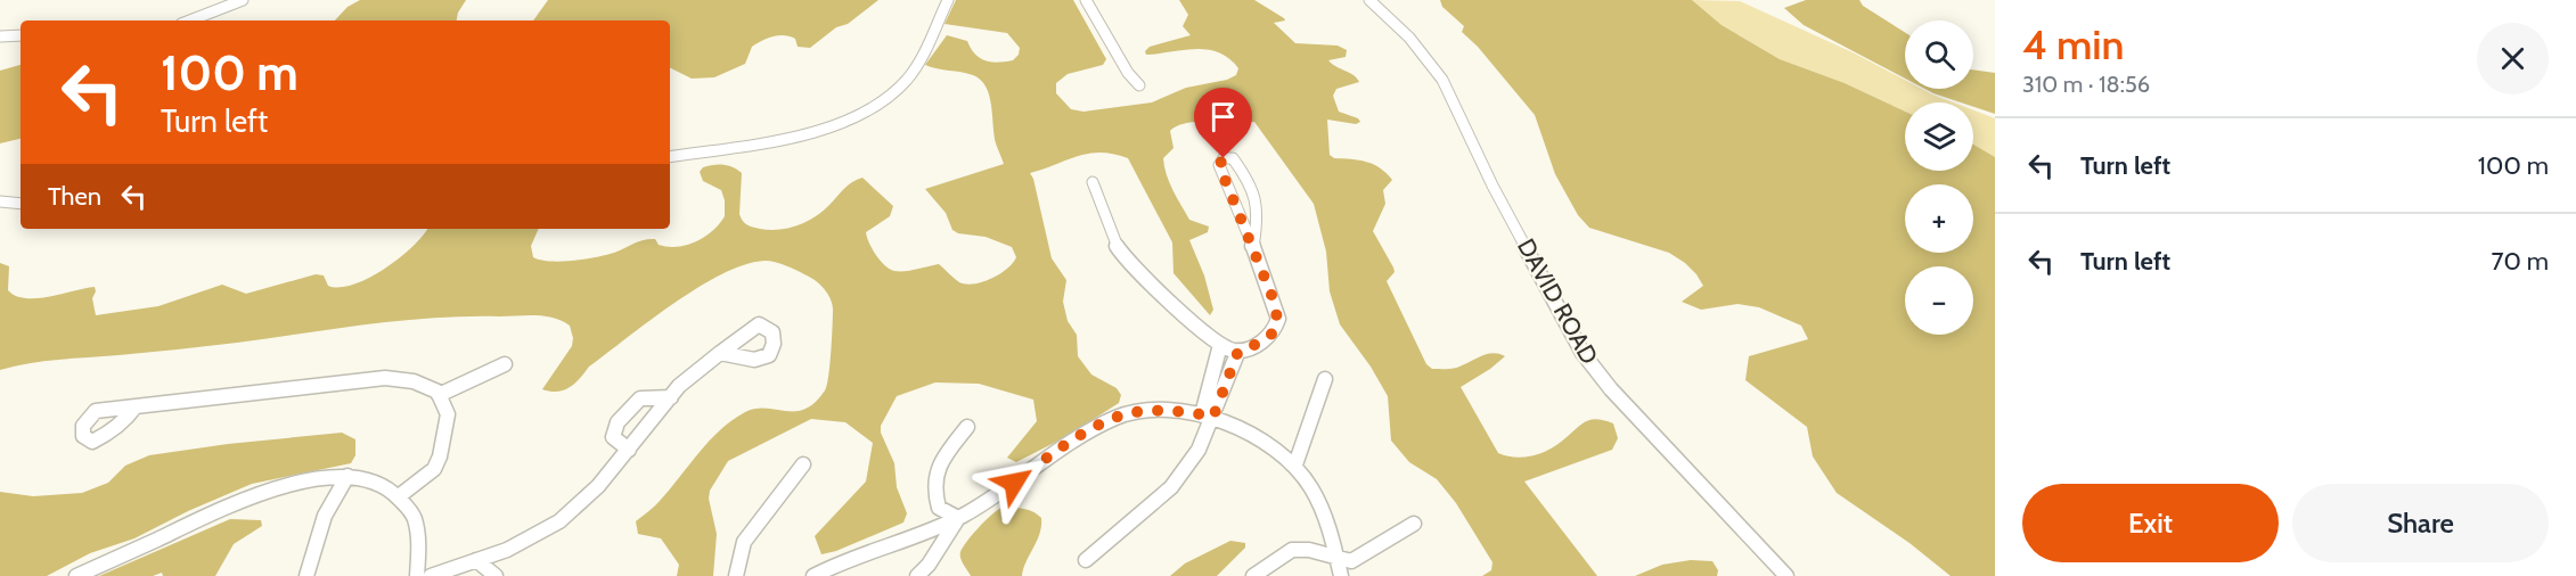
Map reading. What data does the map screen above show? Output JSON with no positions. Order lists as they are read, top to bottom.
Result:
{
  "streets": {
    "street": ["DAVID ROAD"]
  },
  "page": {
    "heading": ["4 min", "310 m · 18:56"],
    "map_buttons": ["+", "−"],
    "turn": ["100 m", "Turn left"],
    "list": [
      {
        "name": "Turn left",
        "value": "100 m"
      },
      {
        "name": "Turn left",
        "value": "70 m"
      }
    ],
    "then": "Then",
    "buttons": ["Exit", "Share"]
  }
}
